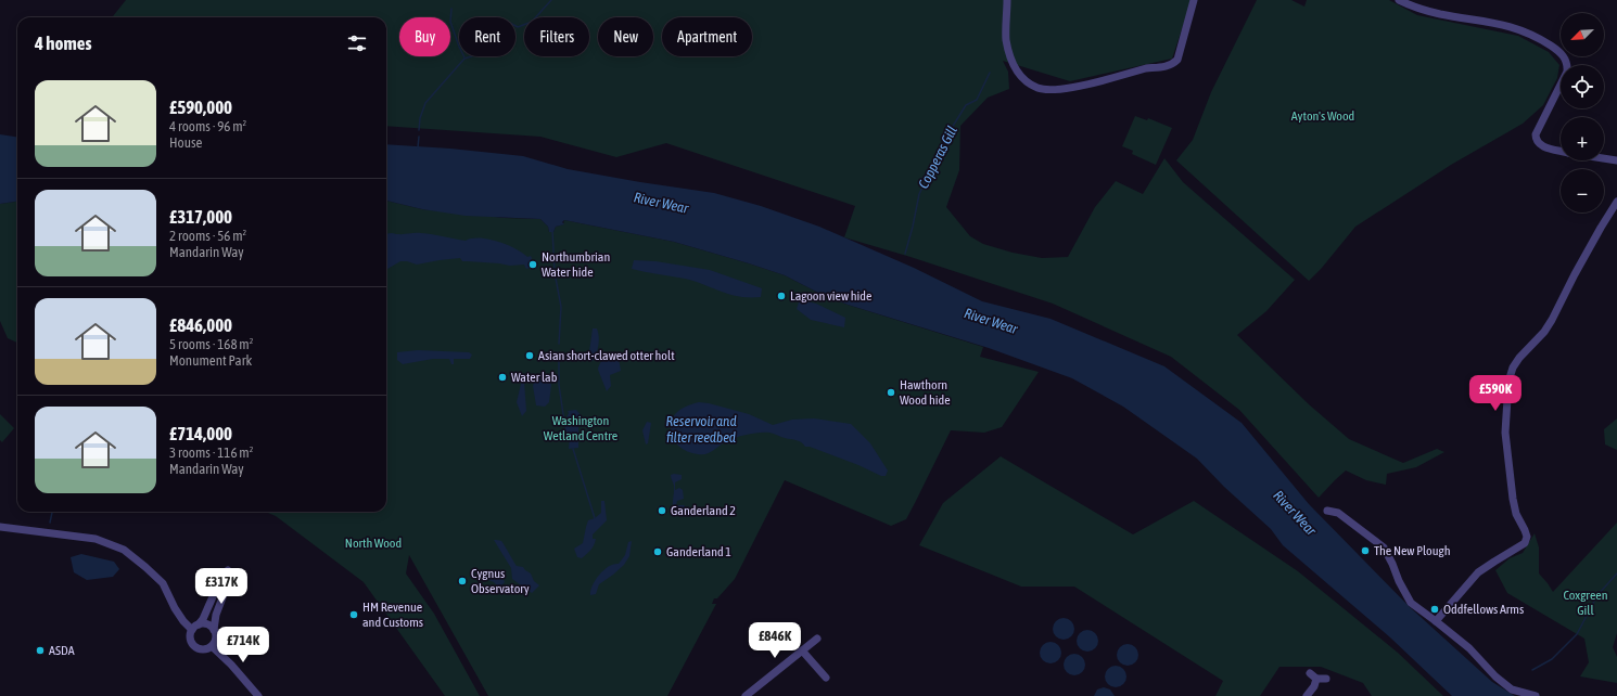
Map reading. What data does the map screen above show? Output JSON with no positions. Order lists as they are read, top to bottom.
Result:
{
  "water": ["Copperas Gill", "River Wear", "Reservoir and filter reedbed"],
  "parks": [
    "Ayton's Wood",
    "Washington Wetland Centre",
    "North Wood",
    "Coxgreen Gill"
  ],
  "places": [
    "Northumbrian Water hide",
    "Lagoon view hide",
    "Asian short-clawed otter holt",
    "Water lab",
    "Hawthorn Wood hide",
    "Ganderland 2",
    "The New Plough",
    "Ganderland 1",
    "Cygnus Observatory",
    "Oddfellows Arms",
    "HM Revenue and Customs",
    "ASDA"
  ],
  "north": "bottom left",
  "page": {
    "map_buttons": ["+", "−"],
    "chip": [
      "Buy",
      "Rent",
      "Filters",
      "New",
      "Apartment"
    ],
    "heading": "4 homes",
    "list": [
      {
        "name": "£590,000",
        "note": "4 rooms · 96 m² · House"
      },
      {
        "name": "£317,000",
        "note": "2 rooms · 56 m² · Mandarin Way"
      },
      {
        "name": "£846,000",
        "note": "5 rooms · 168 m² · Monument Park"
      },
      {
        "name": "£714,000",
        "note": "3 rooms · 116 m² · Mandarin Way"
      }
    ],
    "price": [
      "£590K",
      "£317K",
      "£846K",
      "£714K"
    ]
  }
}
